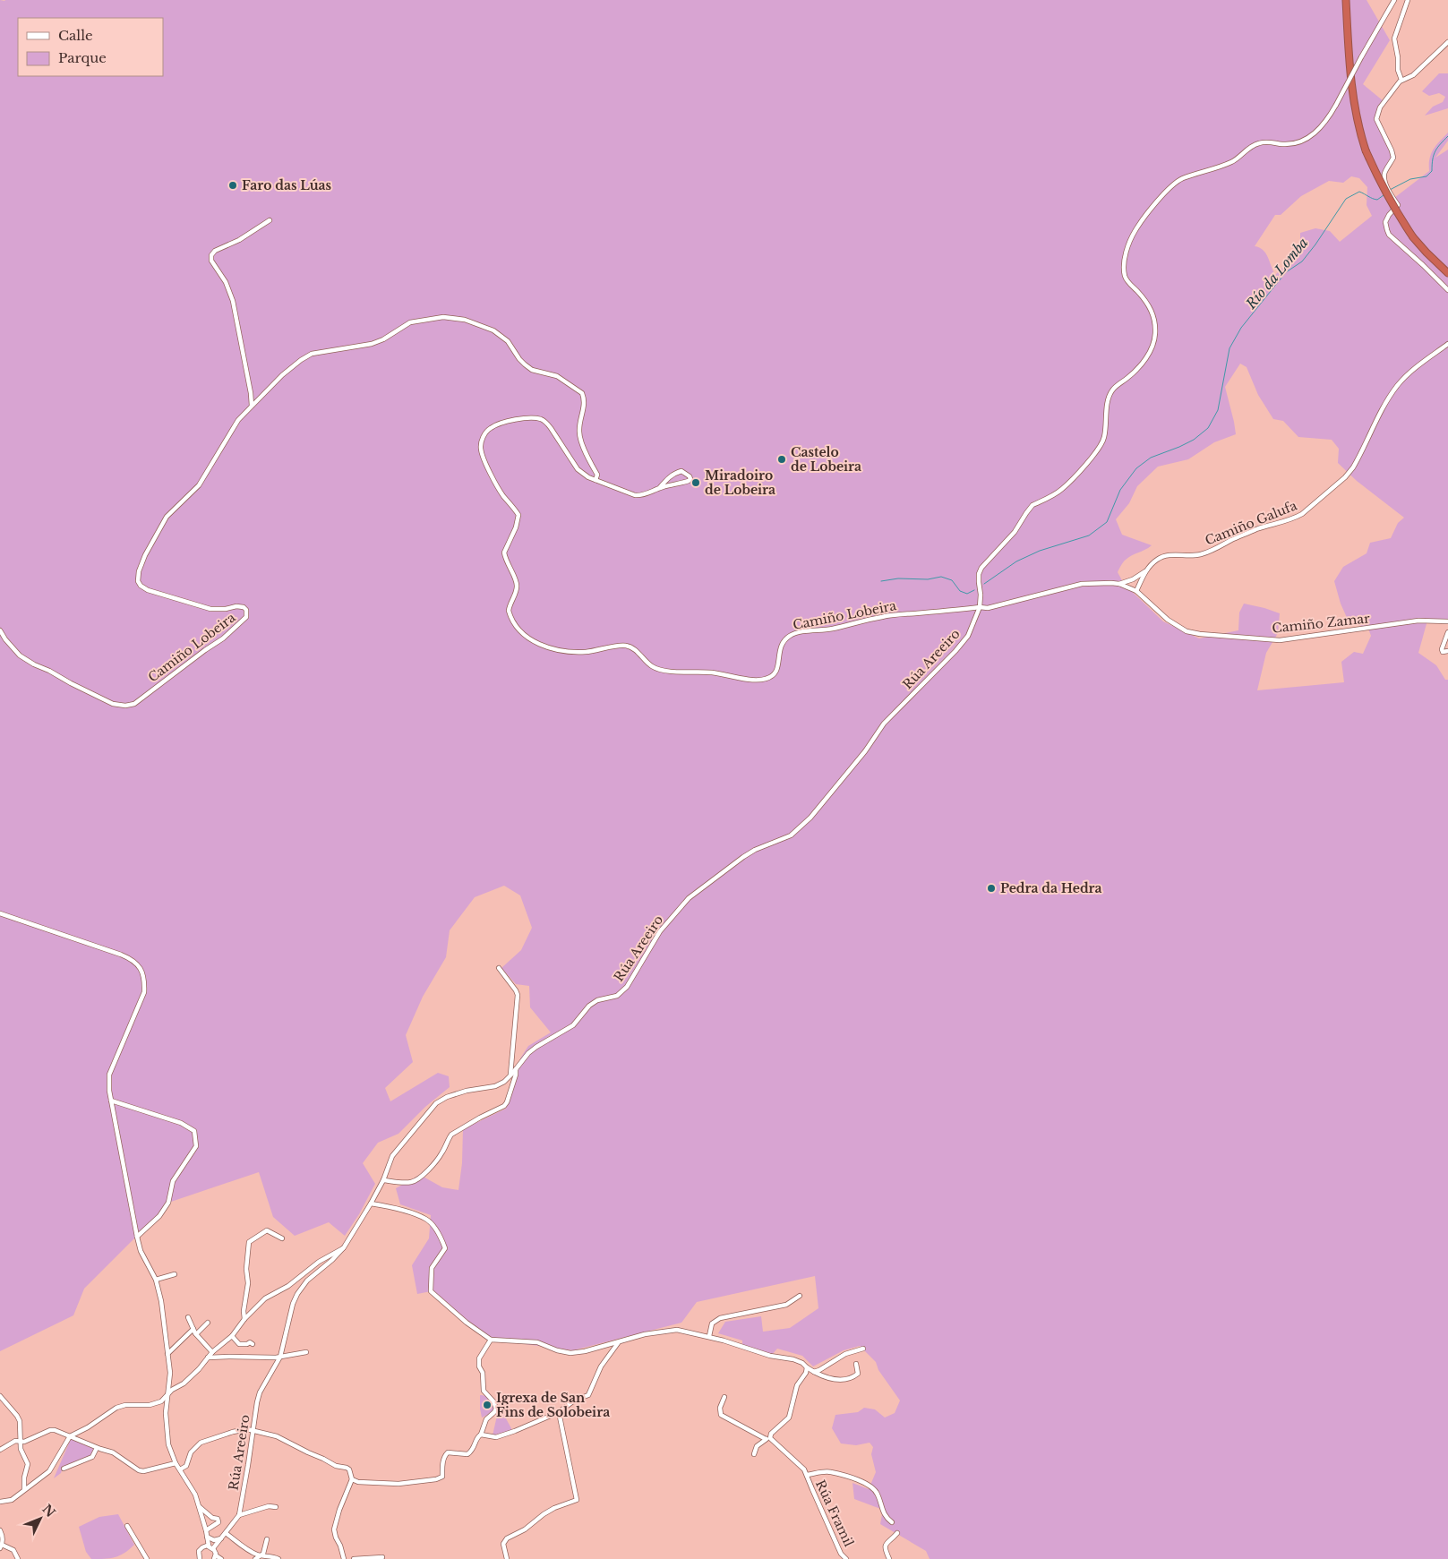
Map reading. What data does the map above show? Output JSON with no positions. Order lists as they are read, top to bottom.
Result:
{
  "streets": {
    "street": [
      "Camiño Galufa",
      "Camiño Lobeira",
      "Camiño Zamar",
      "Rúa Areeiro",
      "Rúa Framil"
    ]
  },
  "crossings": [
    ["Camiño Galufa", "Camiño Zamar"],
    ["Camiño Lobeira", "Camiño Zamar"],
    ["Camiño Lobeira", "Rúa Areeiro"],
    ["Camiño Zamar", "Rúa Areeiro"]
  ],
  "water": ["Río da Lomba"],
  "places": [
    "Faro das Lúas",
    "Castelo de Lobeira",
    "Miradoiro de Lobeira",
    "Pedra da Hedra",
    "Igrexa de San Fins de Solobeira"
  ],
  "legend": ["Calle", "Parque"],
  "north": "top right"
}
